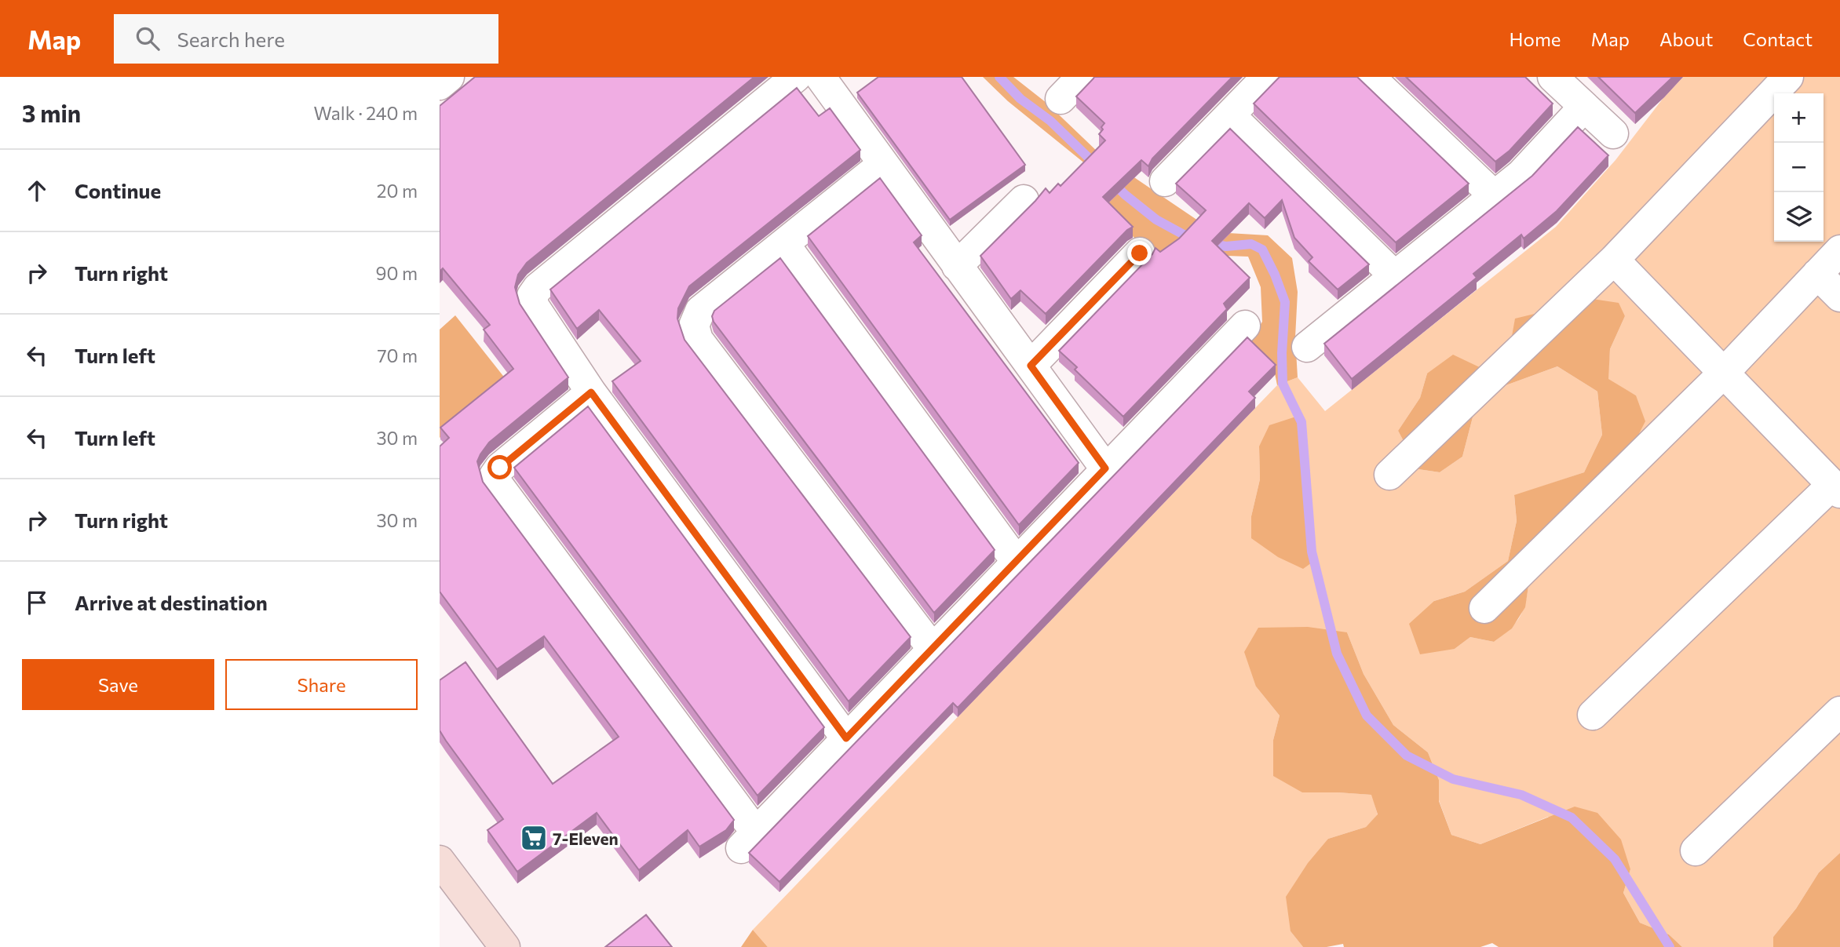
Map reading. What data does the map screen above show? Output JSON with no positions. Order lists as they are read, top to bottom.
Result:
{
  "places": {
    "supermarket": ["7-Eleven"]
  },
  "page": {
    "header": "Map",
    "search": "Search here",
    "nav": [
      "Home",
      "Map",
      "About",
      "Contact"
    ],
    "heading": ["3 min", "Walk · 240 m"],
    "map_buttons": ["+", "−"],
    "list": [
      ["Continue", "20 m"],
      ["Turn right", "90 m"],
      ["Turn left", "70 m"],
      ["Turn left", "30 m"],
      ["Turn right", "30 m"],
      "Arrive at destination"
    ],
    "buttons": ["Save", "Share"]
  }
}
